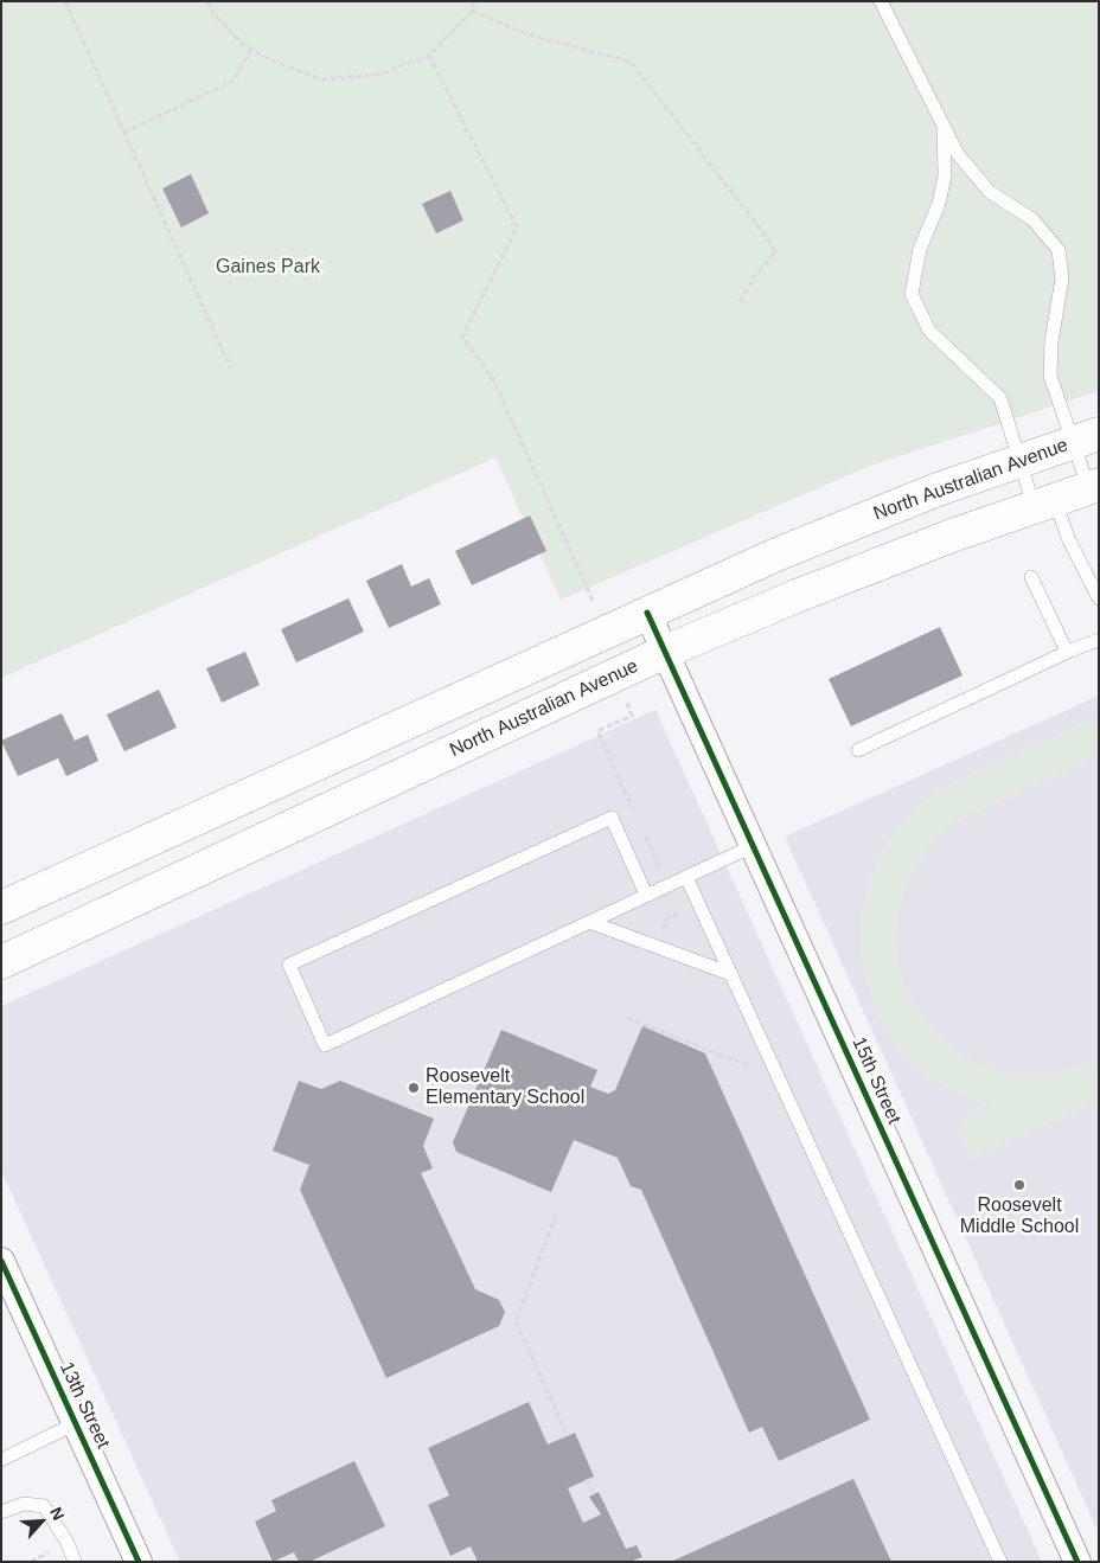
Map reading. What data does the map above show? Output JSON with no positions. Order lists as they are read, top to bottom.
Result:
{
  "streets": {
    "main road": ["North Australian Avenue"],
    "street": ["15th Street", "13th Street"]
  },
  "crossings": [
    ["North Australian Avenue", "15th Street"]
  ],
  "parks": ["Gaines Park"],
  "places": ["Roosevelt Elementary School", "Roosevelt Middle School"],
  "north": "top right"
}
